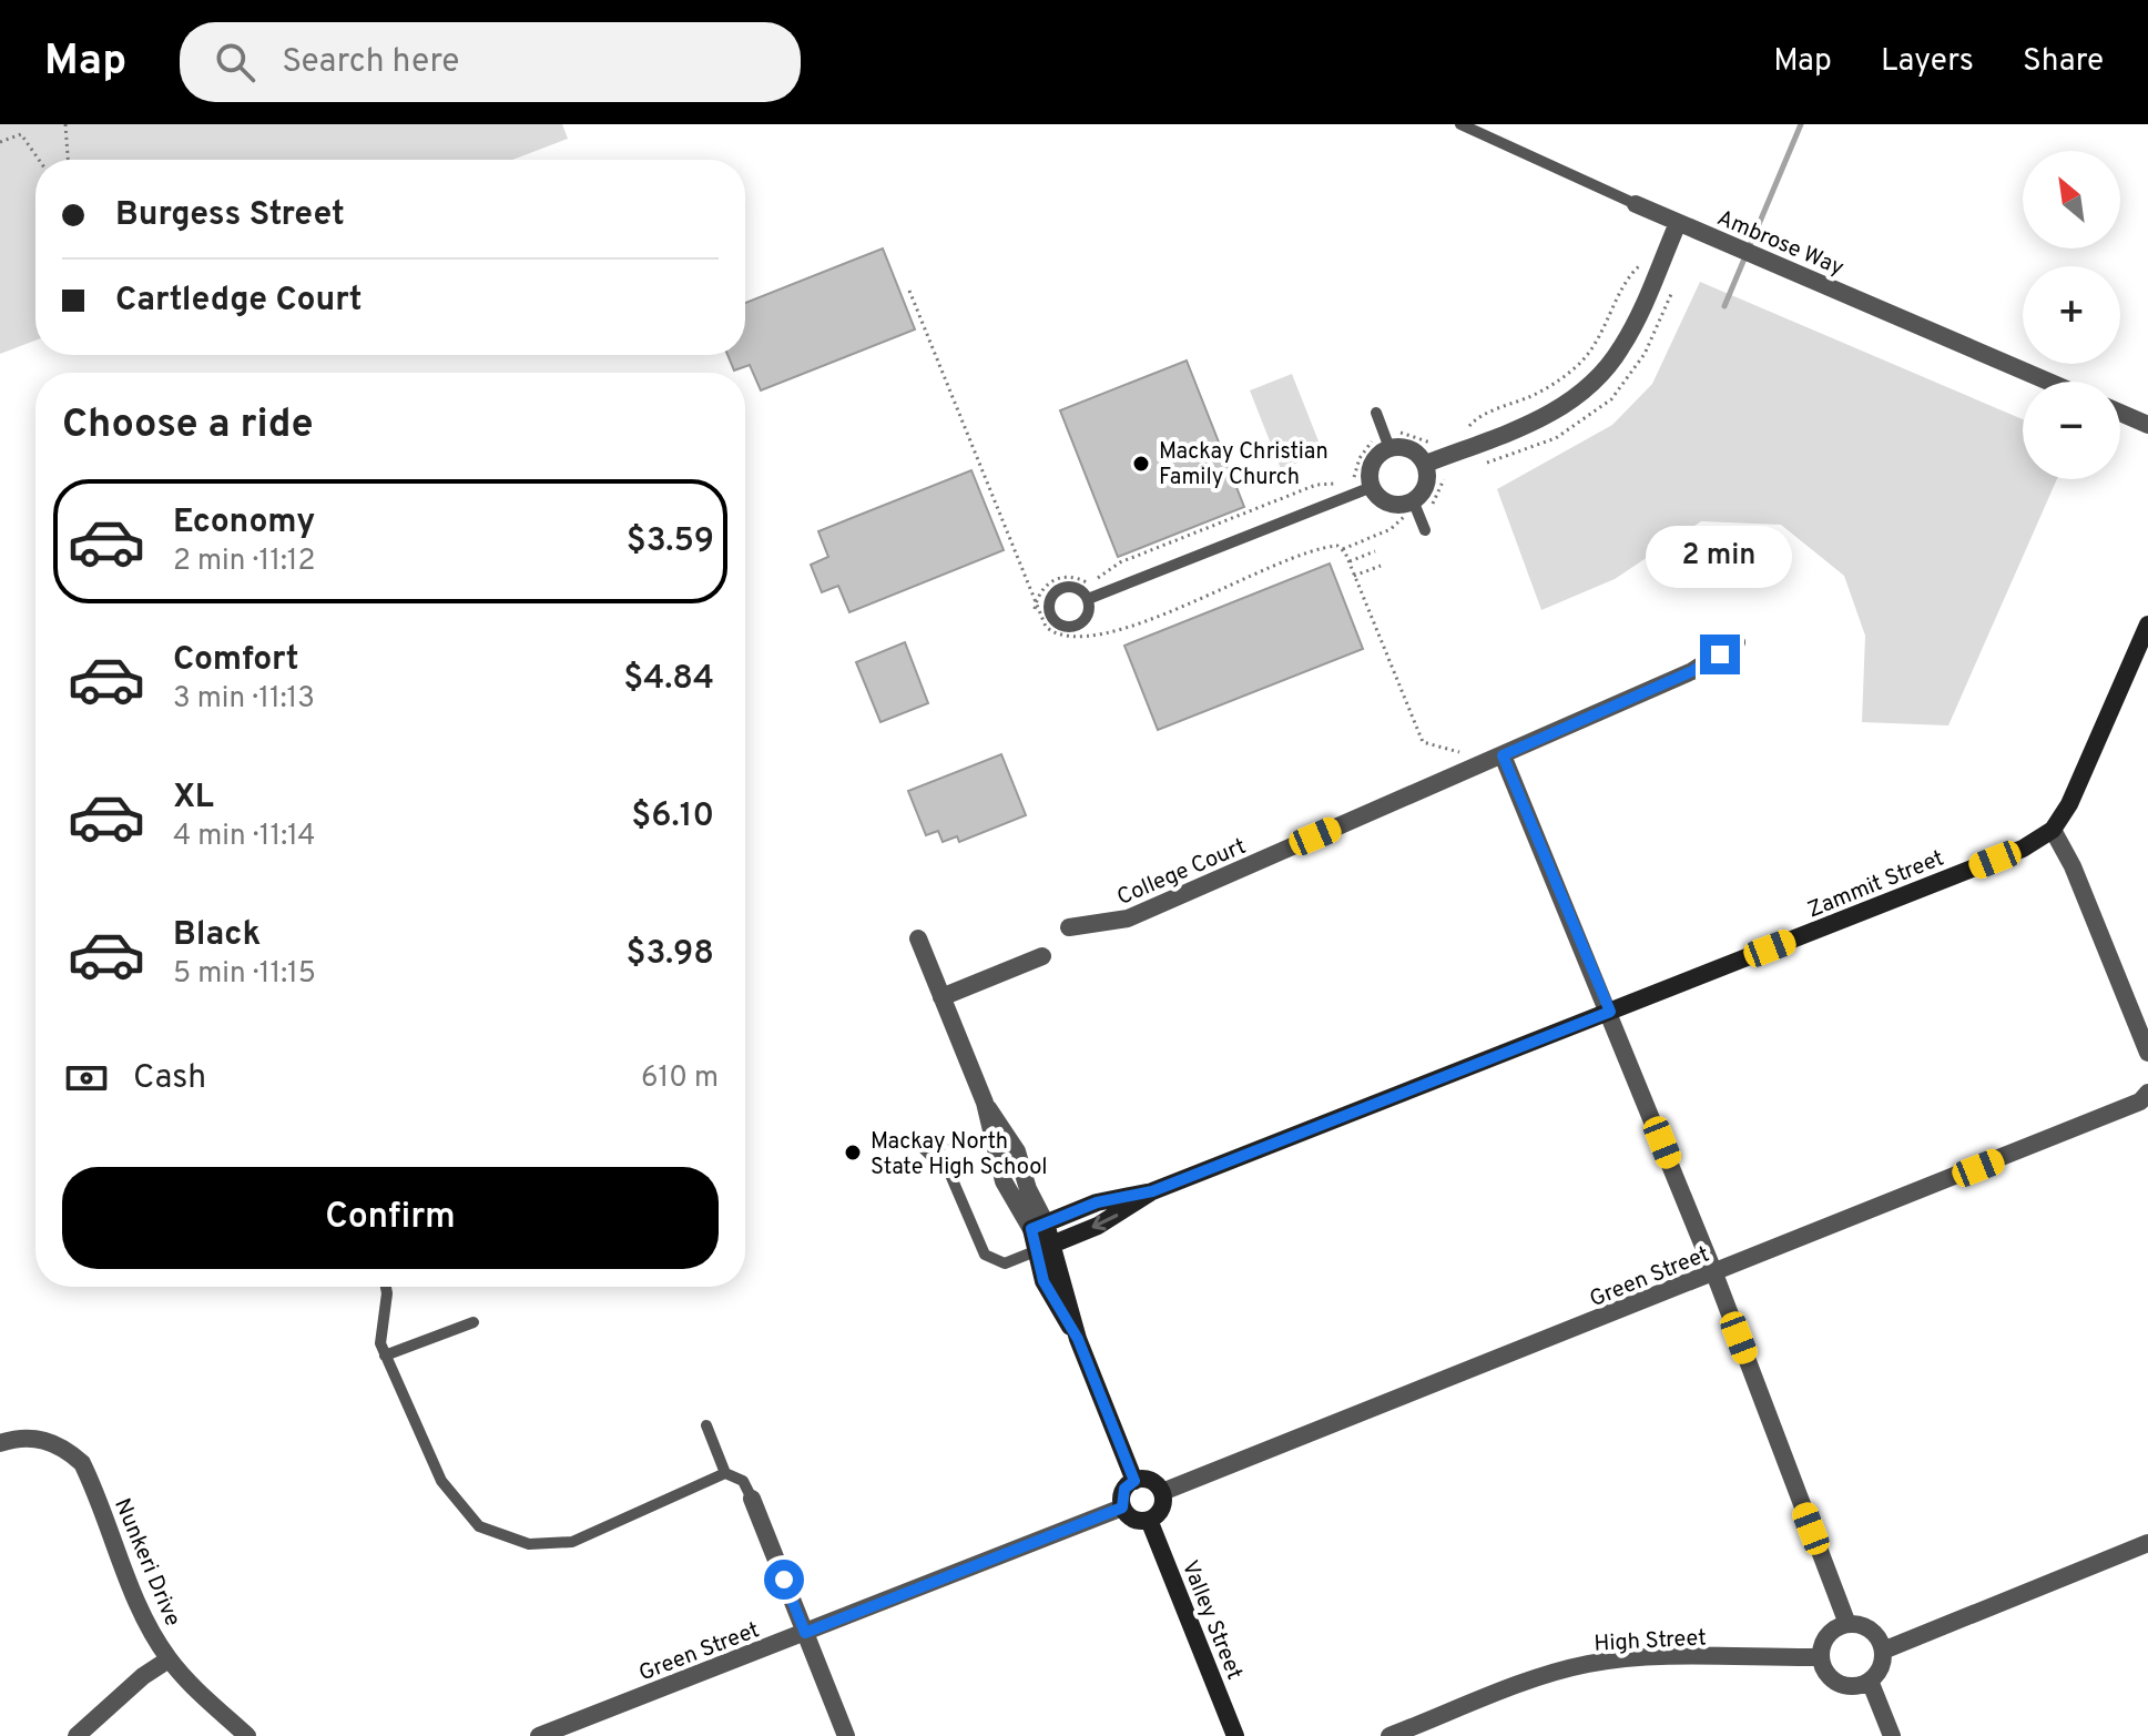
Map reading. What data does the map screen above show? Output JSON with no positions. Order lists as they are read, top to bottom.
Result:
{
  "streets": {
    "street": [
      "Ambrose Way",
      "College Court",
      "Zammit Street",
      "Green Street",
      "Nunkeri Drive",
      "Valley Street",
      "High Street"
    ]
  },
  "crossings": [
    ["Green Street", "Valley Street"]
  ],
  "places": ["Mackay Christian Family Church", "Mackay North State High School"],
  "north": "top left",
  "page": {
    "header": "Map",
    "search": "Search here",
    "nav": ["Map", "Layers", "Share"],
    "map_buttons": ["+", "−"],
    "banner": ["Burgess Street", "Cartledge Court"],
    "heading": "Choose a ride",
    "list": [
      {
        "name": "Economy",
        "note": "2 min · 11:12",
        "value": "$3.59"
      },
      {
        "name": "Comfort",
        "note": "3 min · 11:13",
        "value": "$4.84"
      },
      {
        "name": "XL",
        "note": "4 min · 11:14",
        "value": "$6.10"
      },
      {
        "name": "Black",
        "note": "5 min · 11:15",
        "value": "$3.98"
      }
    ],
    "bubble": "2 min",
    "pay": ["Cash", "610 m"],
    "buttons": "Confirm"
  }
}
